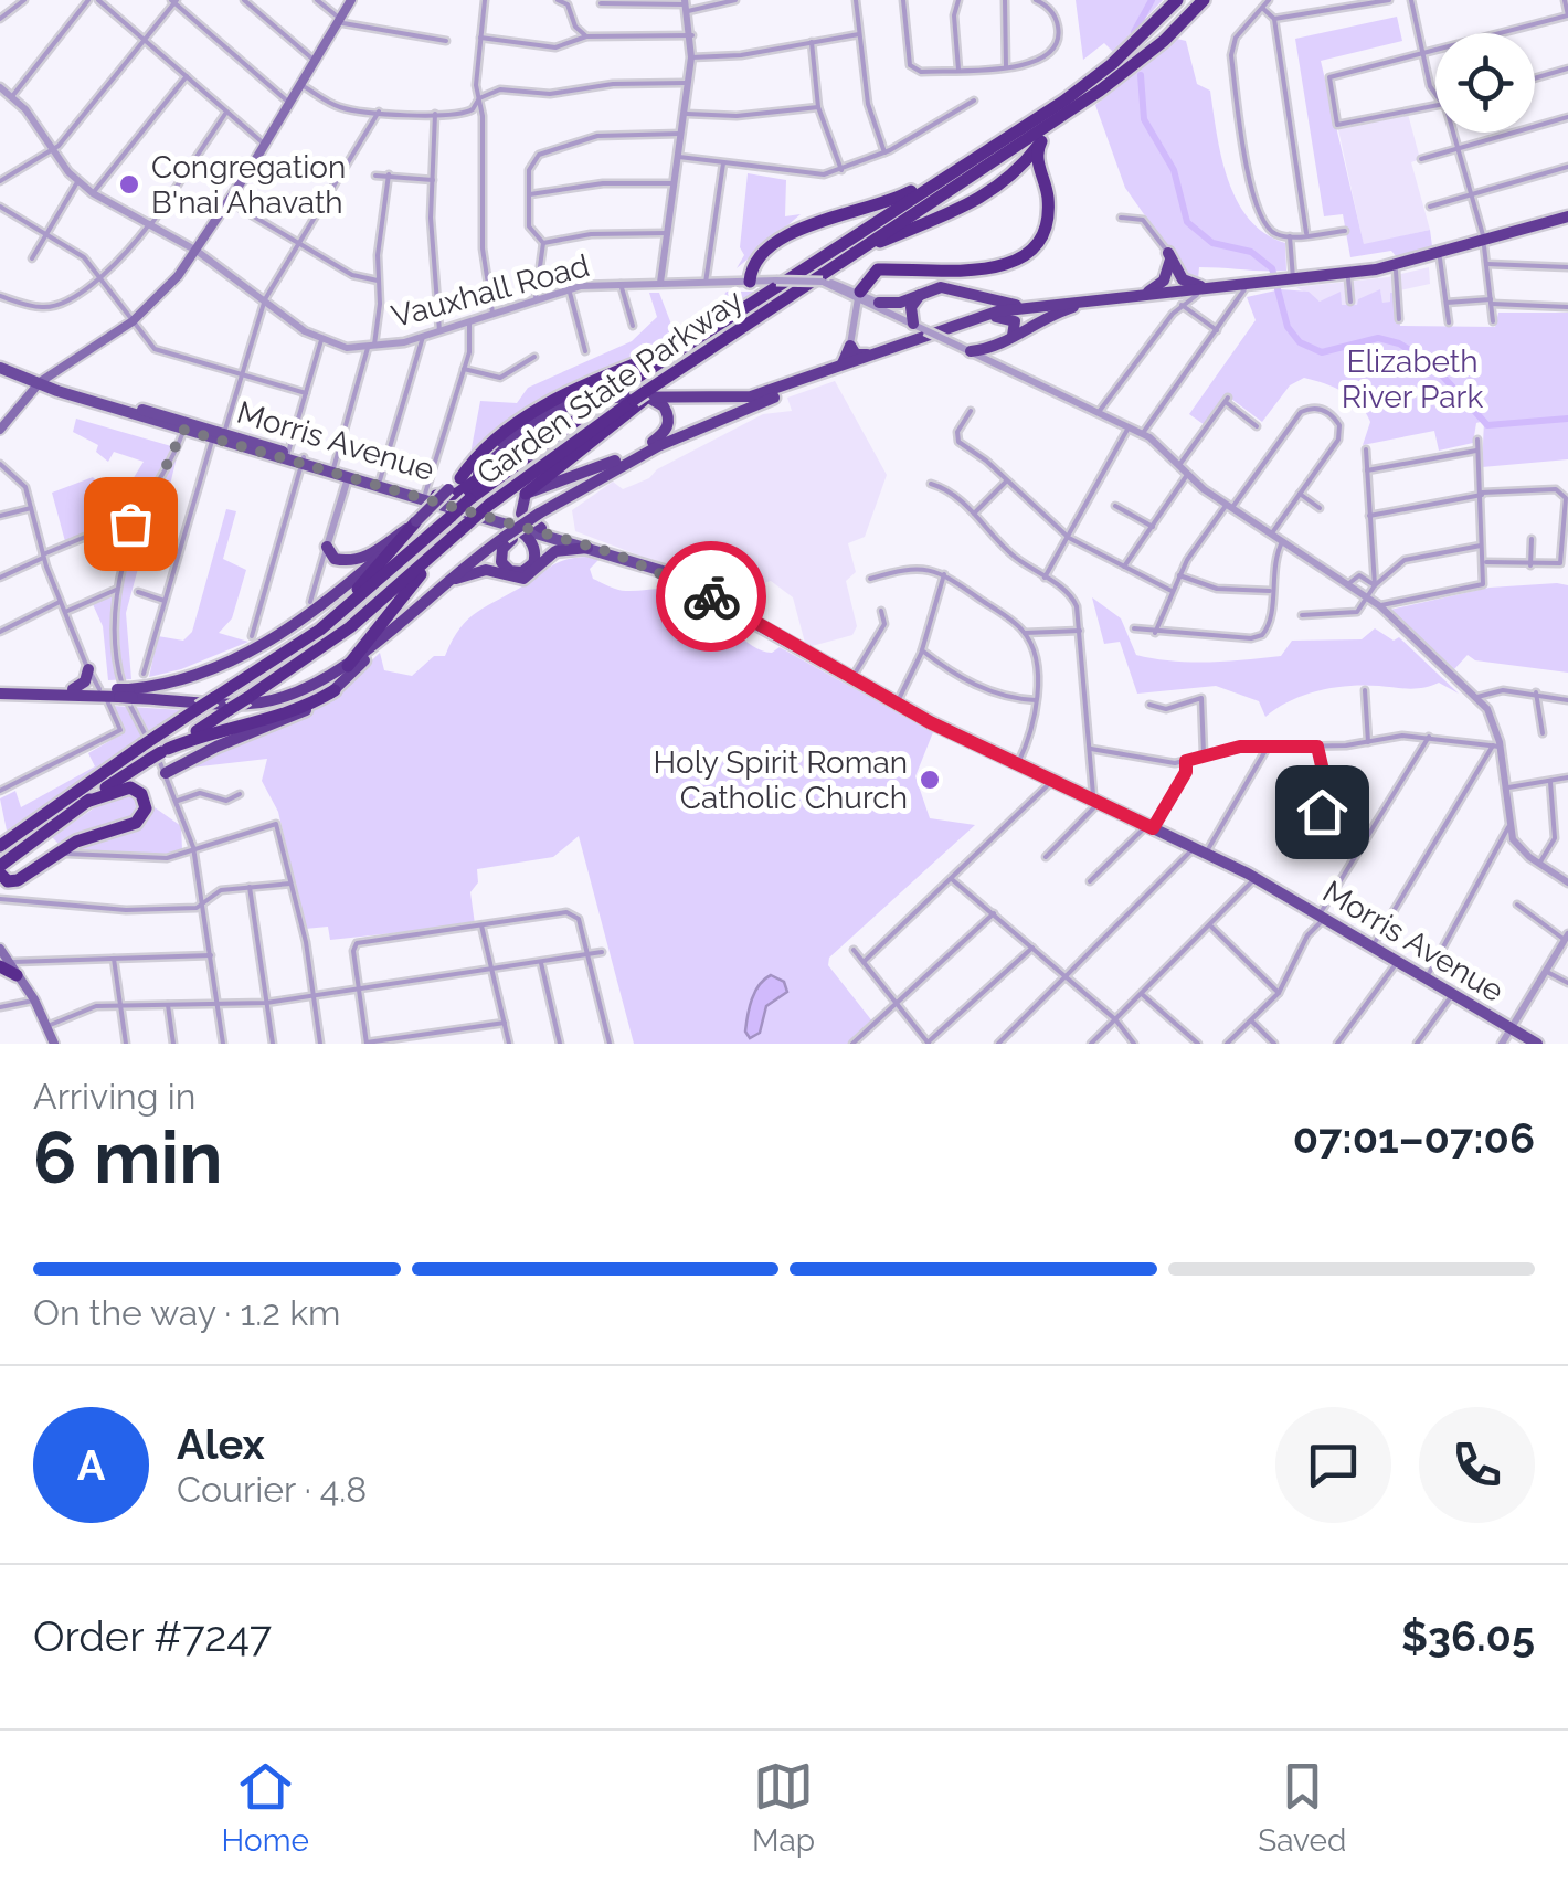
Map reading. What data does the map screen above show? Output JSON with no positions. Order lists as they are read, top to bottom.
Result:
{
  "streets": {
    "highway": ["Garden State Parkway"],
    "main road": ["Morris Avenue"],
    "street": ["Vauxhall Road"]
  },
  "crossings": [
    ["Garden State Parkway", "Morris Avenue"]
  ],
  "parks": ["Elizabeth River Park"],
  "places": ["Congregation B'nai Ahavath", "Holy Spirit Roman Catholic Church"],
  "page": {
    "heading": ["6 min", "Arriving in", "07:01–07:06"],
    "panel": [
      "Alex",
      "Courier · 4.8",
      "Order #7247",
      "$36.05"
    ],
    "bar": "On the way · 1.2 km",
    "round": "A",
    "tabs": ["Home", "Map", "Saved"]
  }
}
